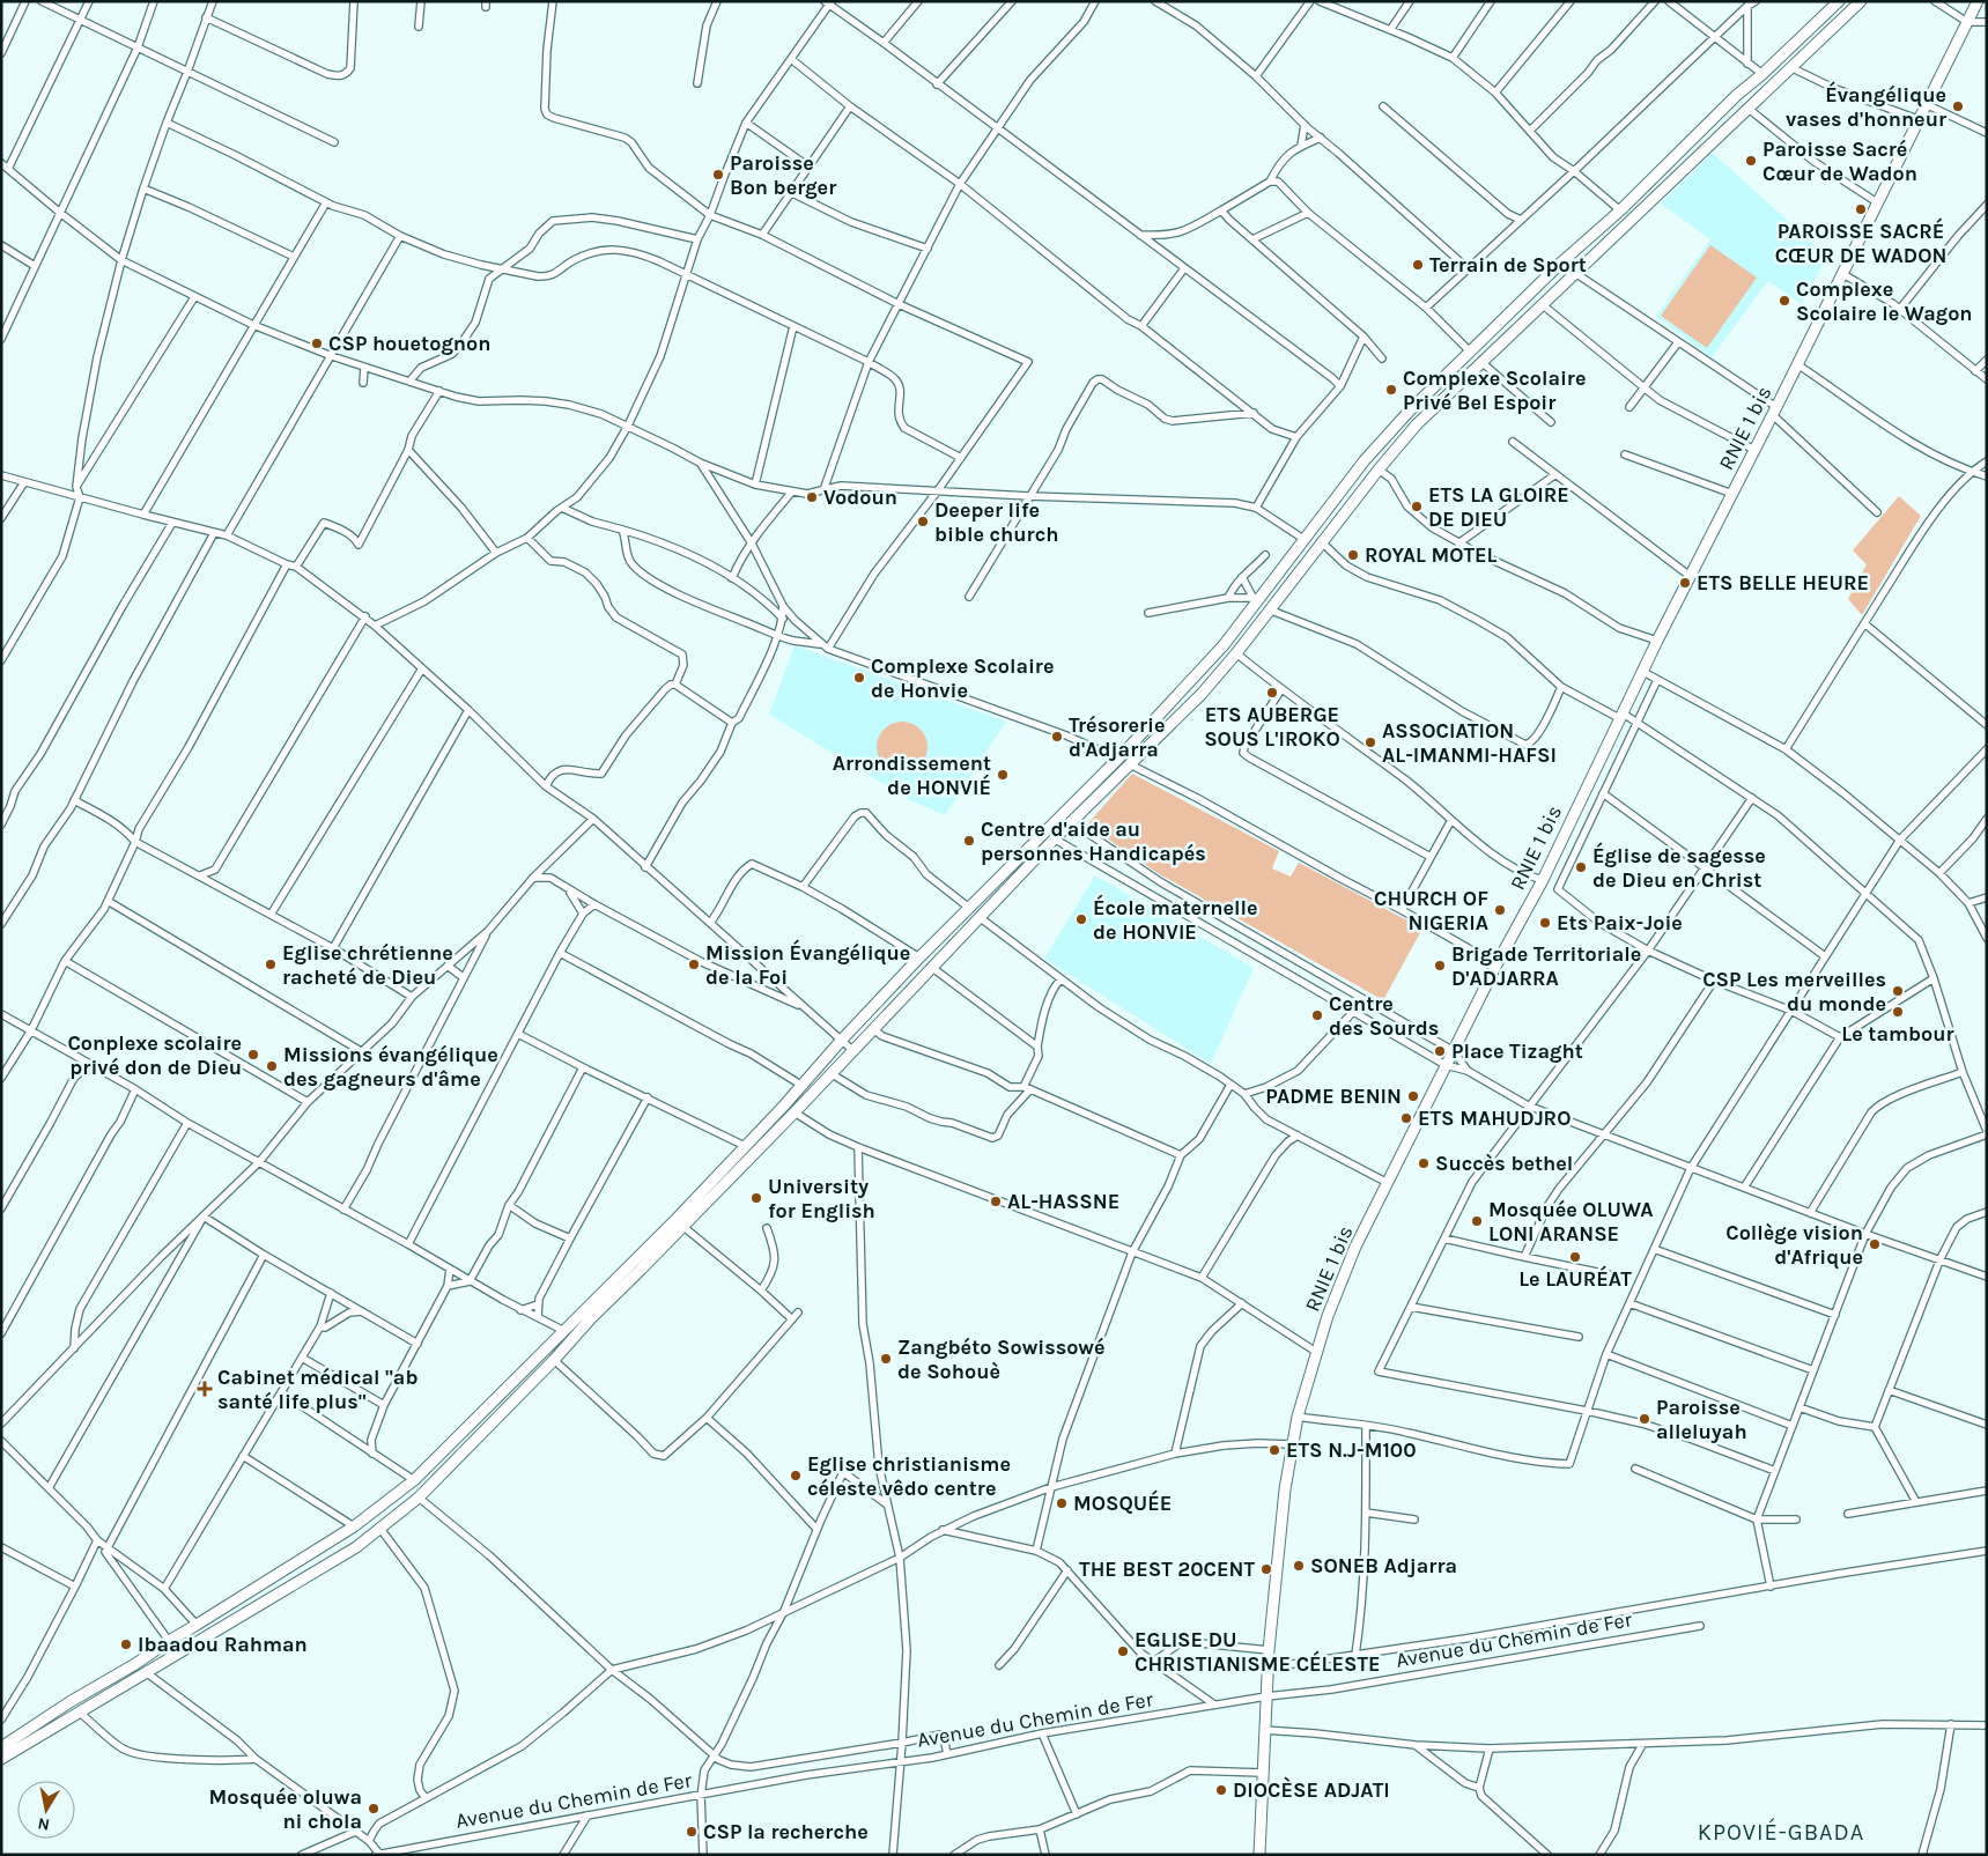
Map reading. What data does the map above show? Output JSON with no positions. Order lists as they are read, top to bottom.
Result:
{
  "streets": {
    "main road": ["RNIE 1 bis"],
    "street": ["Avenue du Chemin de Fer"]
  },
  "crossings": [
    ["RNIE 1 bis", "Avenue du Chemin de Fer"]
  ],
  "districts": ["KPOVIÉ-GBADA"],
  "places": {
    "other": [
      "Évangélique vases d'honneur",
      "Paroisse Sacré Cœur de Wadon",
      "Paroisse Bon berger",
      "PAROISSE SACRÉ CŒUR DE WADON",
      "Terrain de Sport",
      "Complexe Scolaire le Wagon",
      "CSP houetognon",
      "Complexe Scolaire Privé Bel Espoir",
      "Vodoun",
      "ETS LA GLOIRE DE DIEU",
      "Deeper life bible church",
      "ROYAL MOTEL",
      "ETS BELLE HEURE",
      "Complexe Scolaire de Honvie",
      "ETS AUBERGE SOUS L'IROKO",
      "Trésorerie d'Adjarra",
      "ASSOCIATION AL-IMANMI-HAFSI",
      "Arrondissement de HONVIÉ",
      "Centre d'aide au personnes Handicapés",
      "Église de sagesse de Dieu en Christ",
      "CHURCH OF NIGERIA",
      "École maternelle de HONVIE",
      "Ets Paix-Joie",
      "Eglise chrétienne racheté de Dieu",
      "Mission Évangélique de la Foi",
      "Brigade Territoriale D'ADJARRA",
      "CSP Les merveilles du monde",
      "Le tambour",
      "Centre des Sourds",
      "Place Tizaght",
      "Conplexe scolaire privé don de Dieu",
      "Missions évangélique des gagneurs d'âme",
      "PADME BENIN",
      "ETS MAHUDJRO",
      "Succès bethel",
      "University for English",
      "AL-HASSNE",
      "Mosquée OLUWA LONI ARANSE",
      "Collège vision d'Afrique",
      "Le LAURÉAT",
      "Zangbéto Sowissowé de Sohouè",
      "Paroisse alleluyah",
      "ETS N.J-M100",
      "Eglise christianisme céleste vêdo centre",
      "MOSQUÉE",
      "SONEB Adjarra",
      "THE BEST 20CENT",
      "Ibaadou Rahman",
      "EGLISE DU CHRISTIANISME CÉLESTE",
      "DIOCÈSE ADJATI",
      "Mosquée oluwa ni chola",
      "CSP la recherche"
    ],
    "health": ["Cabinet médical \"ab santé life plus\""]
  },
  "north": "bottom"
}
